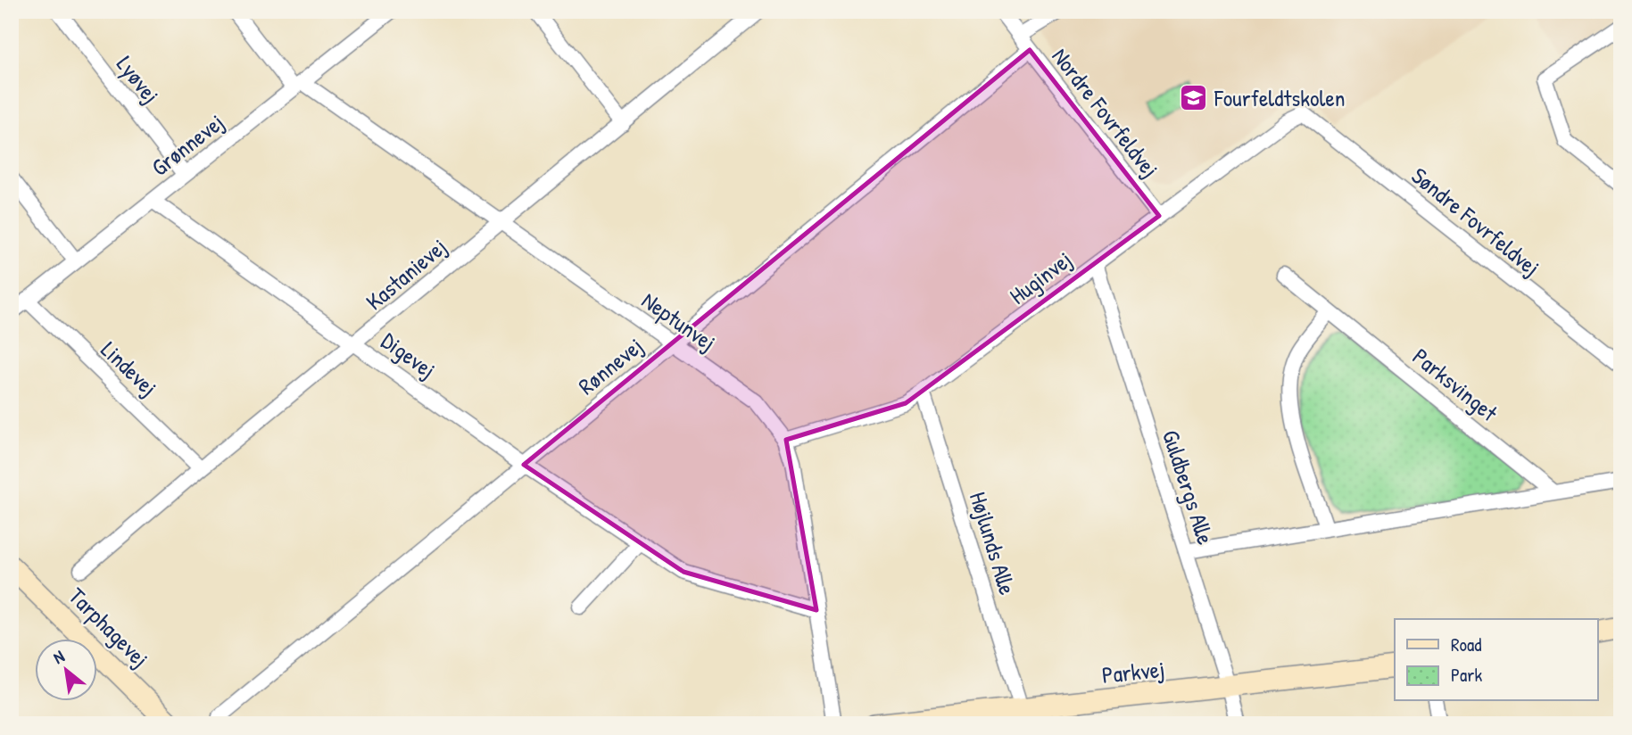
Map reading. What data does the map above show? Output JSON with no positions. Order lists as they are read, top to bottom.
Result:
{
  "streets": {
    "street": [
      "Lyøvej",
      "Nordre Fovrfeldvej",
      "Grønnevej",
      "Søndre Fovrfeldvej",
      "Kastanievej",
      "Huginvej",
      "Neptunvej",
      "Digevej",
      "Rønnevej",
      "Lindevej",
      "Parksvinget",
      "Guldbergs Alle",
      "Højlunds Alle",
      "Tarphagevej",
      "Parkvej"
    ]
  },
  "crossings": [
    ["Lyøvej", "Grønnevej"],
    ["Nordre Fovrfeldvej", "Huginvej"],
    ["Nordre Fovrfeldvej", "Rønnevej"],
    ["Grønnevej", "Neptunvej"],
    ["Grønnevej", "Digevej"],
    ["Grønnevej", "Lindevej"],
    ["Søndre Fovrfeldvej", "Huginvej"],
    ["Kastanievej", "Neptunvej"],
    ["Kastanievej", "Digevej"],
    ["Kastanievej", "Lindevej"],
    ["Huginvej", "Neptunvej"],
    ["Huginvej", "Guldbergs Alle"],
    ["Huginvej", "Højlunds Alle"],
    ["Neptunvej", "Digevej"],
    ["Neptunvej", "Rønnevej"],
    ["Digevej", "Rønnevej"],
    ["Guldbergs Alle", "Parkvej"],
    ["Højlunds Alle", "Parkvej"]
  ],
  "places": {
    "school or university": ["Fourfeldtskolen"]
  },
  "legend": ["Road", "Park"],
  "north": "top left"
}
